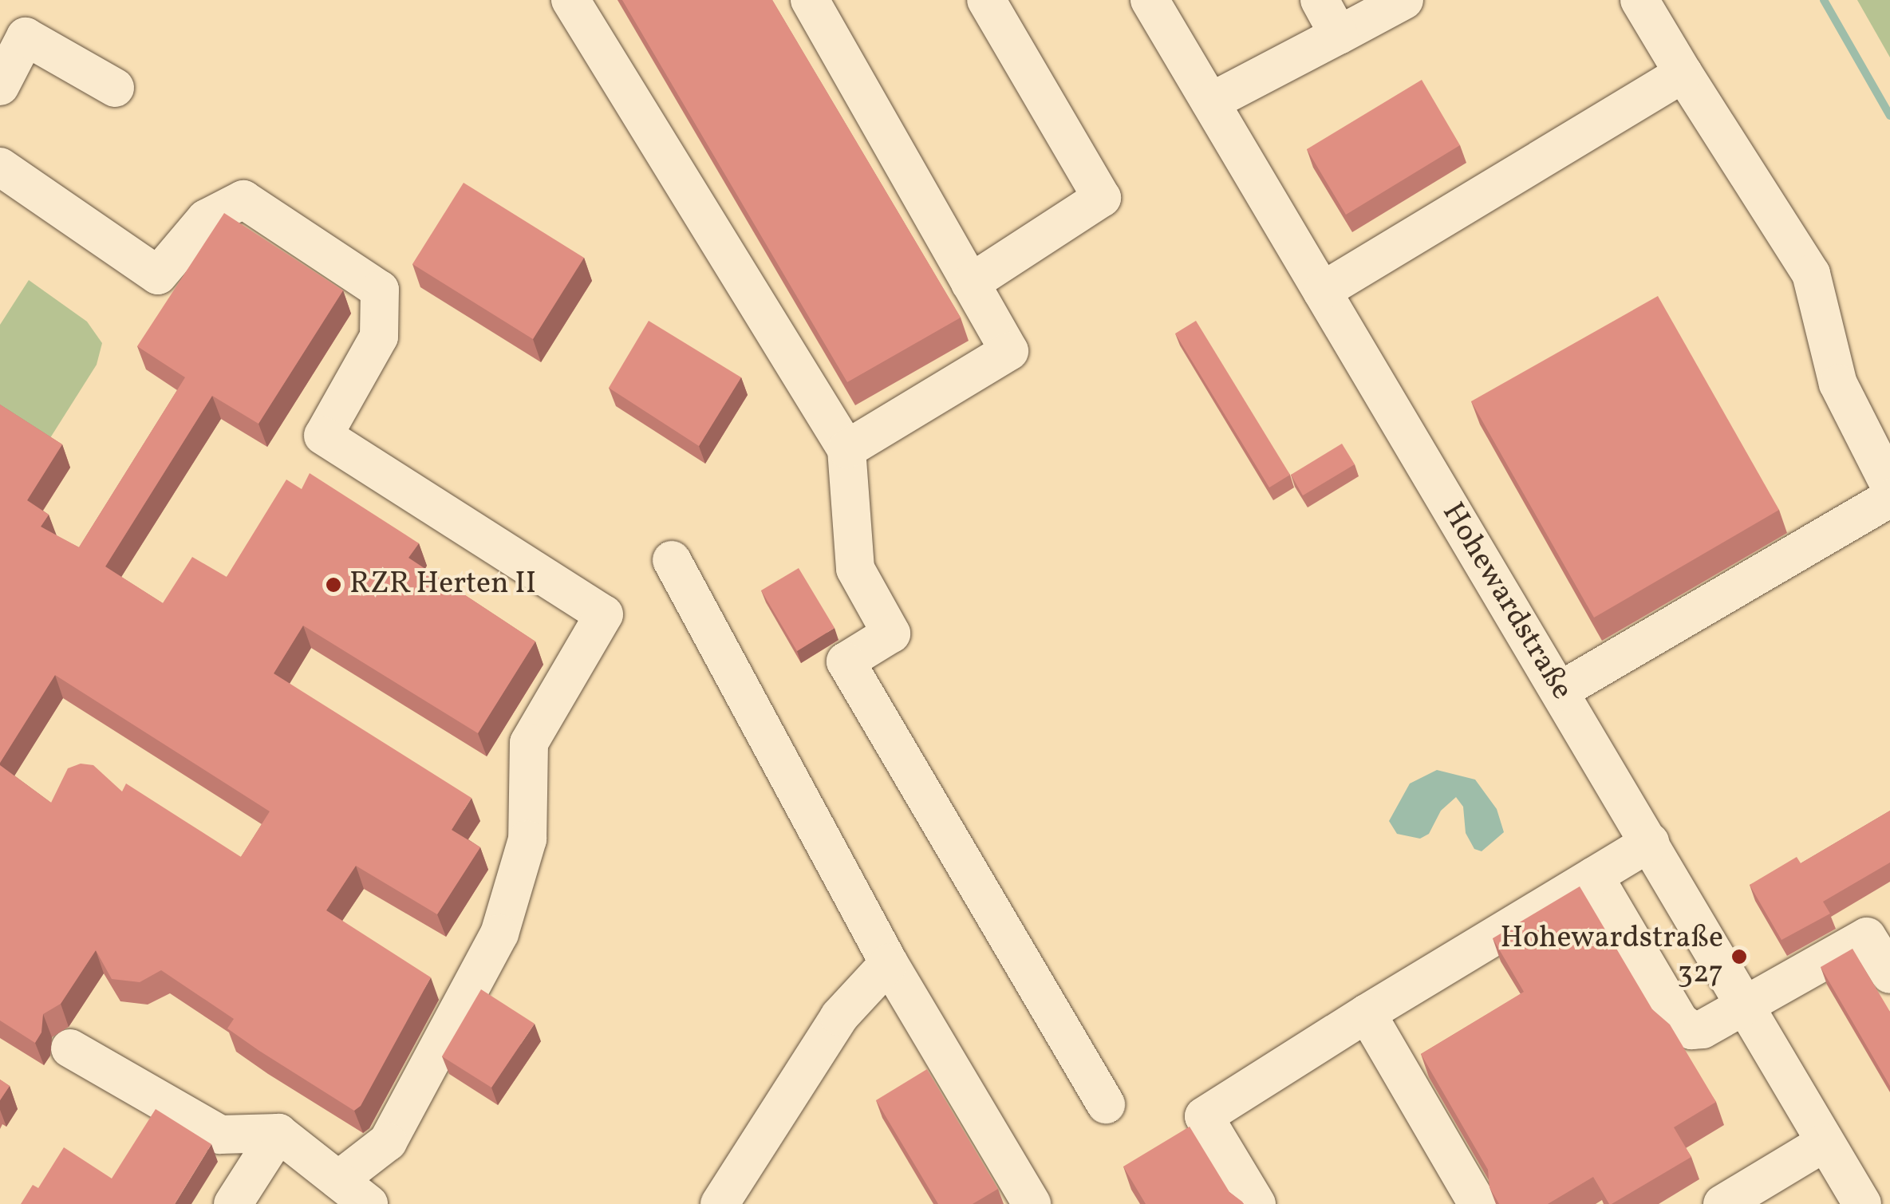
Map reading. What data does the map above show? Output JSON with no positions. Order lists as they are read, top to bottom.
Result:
{
  "streets": {
    "street": ["Hohewardstraße"]
  },
  "places": ["RZR Herten II", "Hohewardstraße 327"]
}
